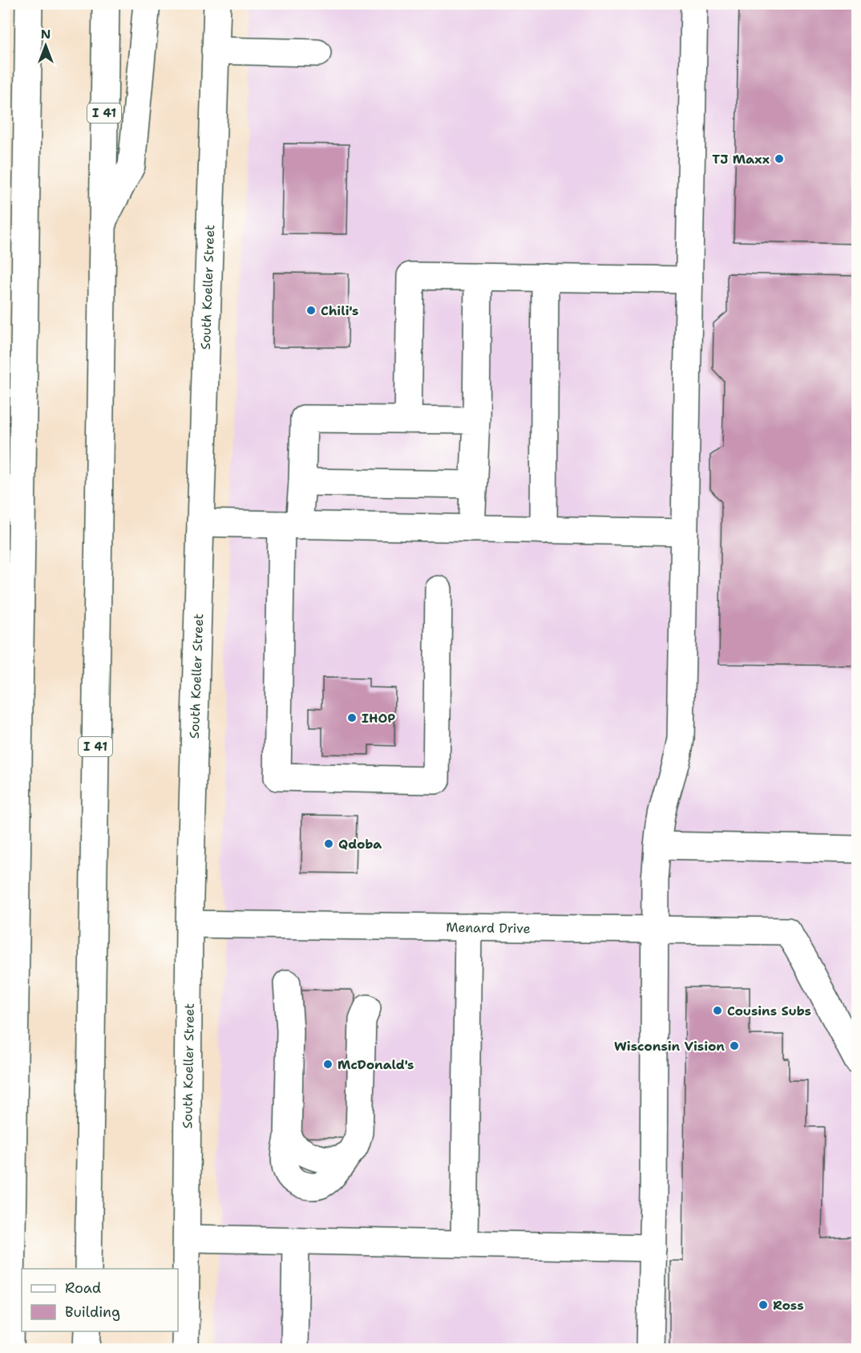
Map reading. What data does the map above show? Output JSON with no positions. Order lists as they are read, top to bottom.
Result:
{
  "streets": {
    "main road": ["I 41", "South Koeller Street", "Menard Drive"]
  },
  "crossings": [
    ["South Koeller Street", "Menard Drive"]
  ],
  "places": [
    "TJ Maxx",
    "Chili's",
    "IHOP",
    "Qdoba",
    "Cousins Subs",
    "Wisconsin Vision",
    "McDonald's",
    "Ross"
  ],
  "legend": ["Road", "Building"],
  "north": "top"
}
